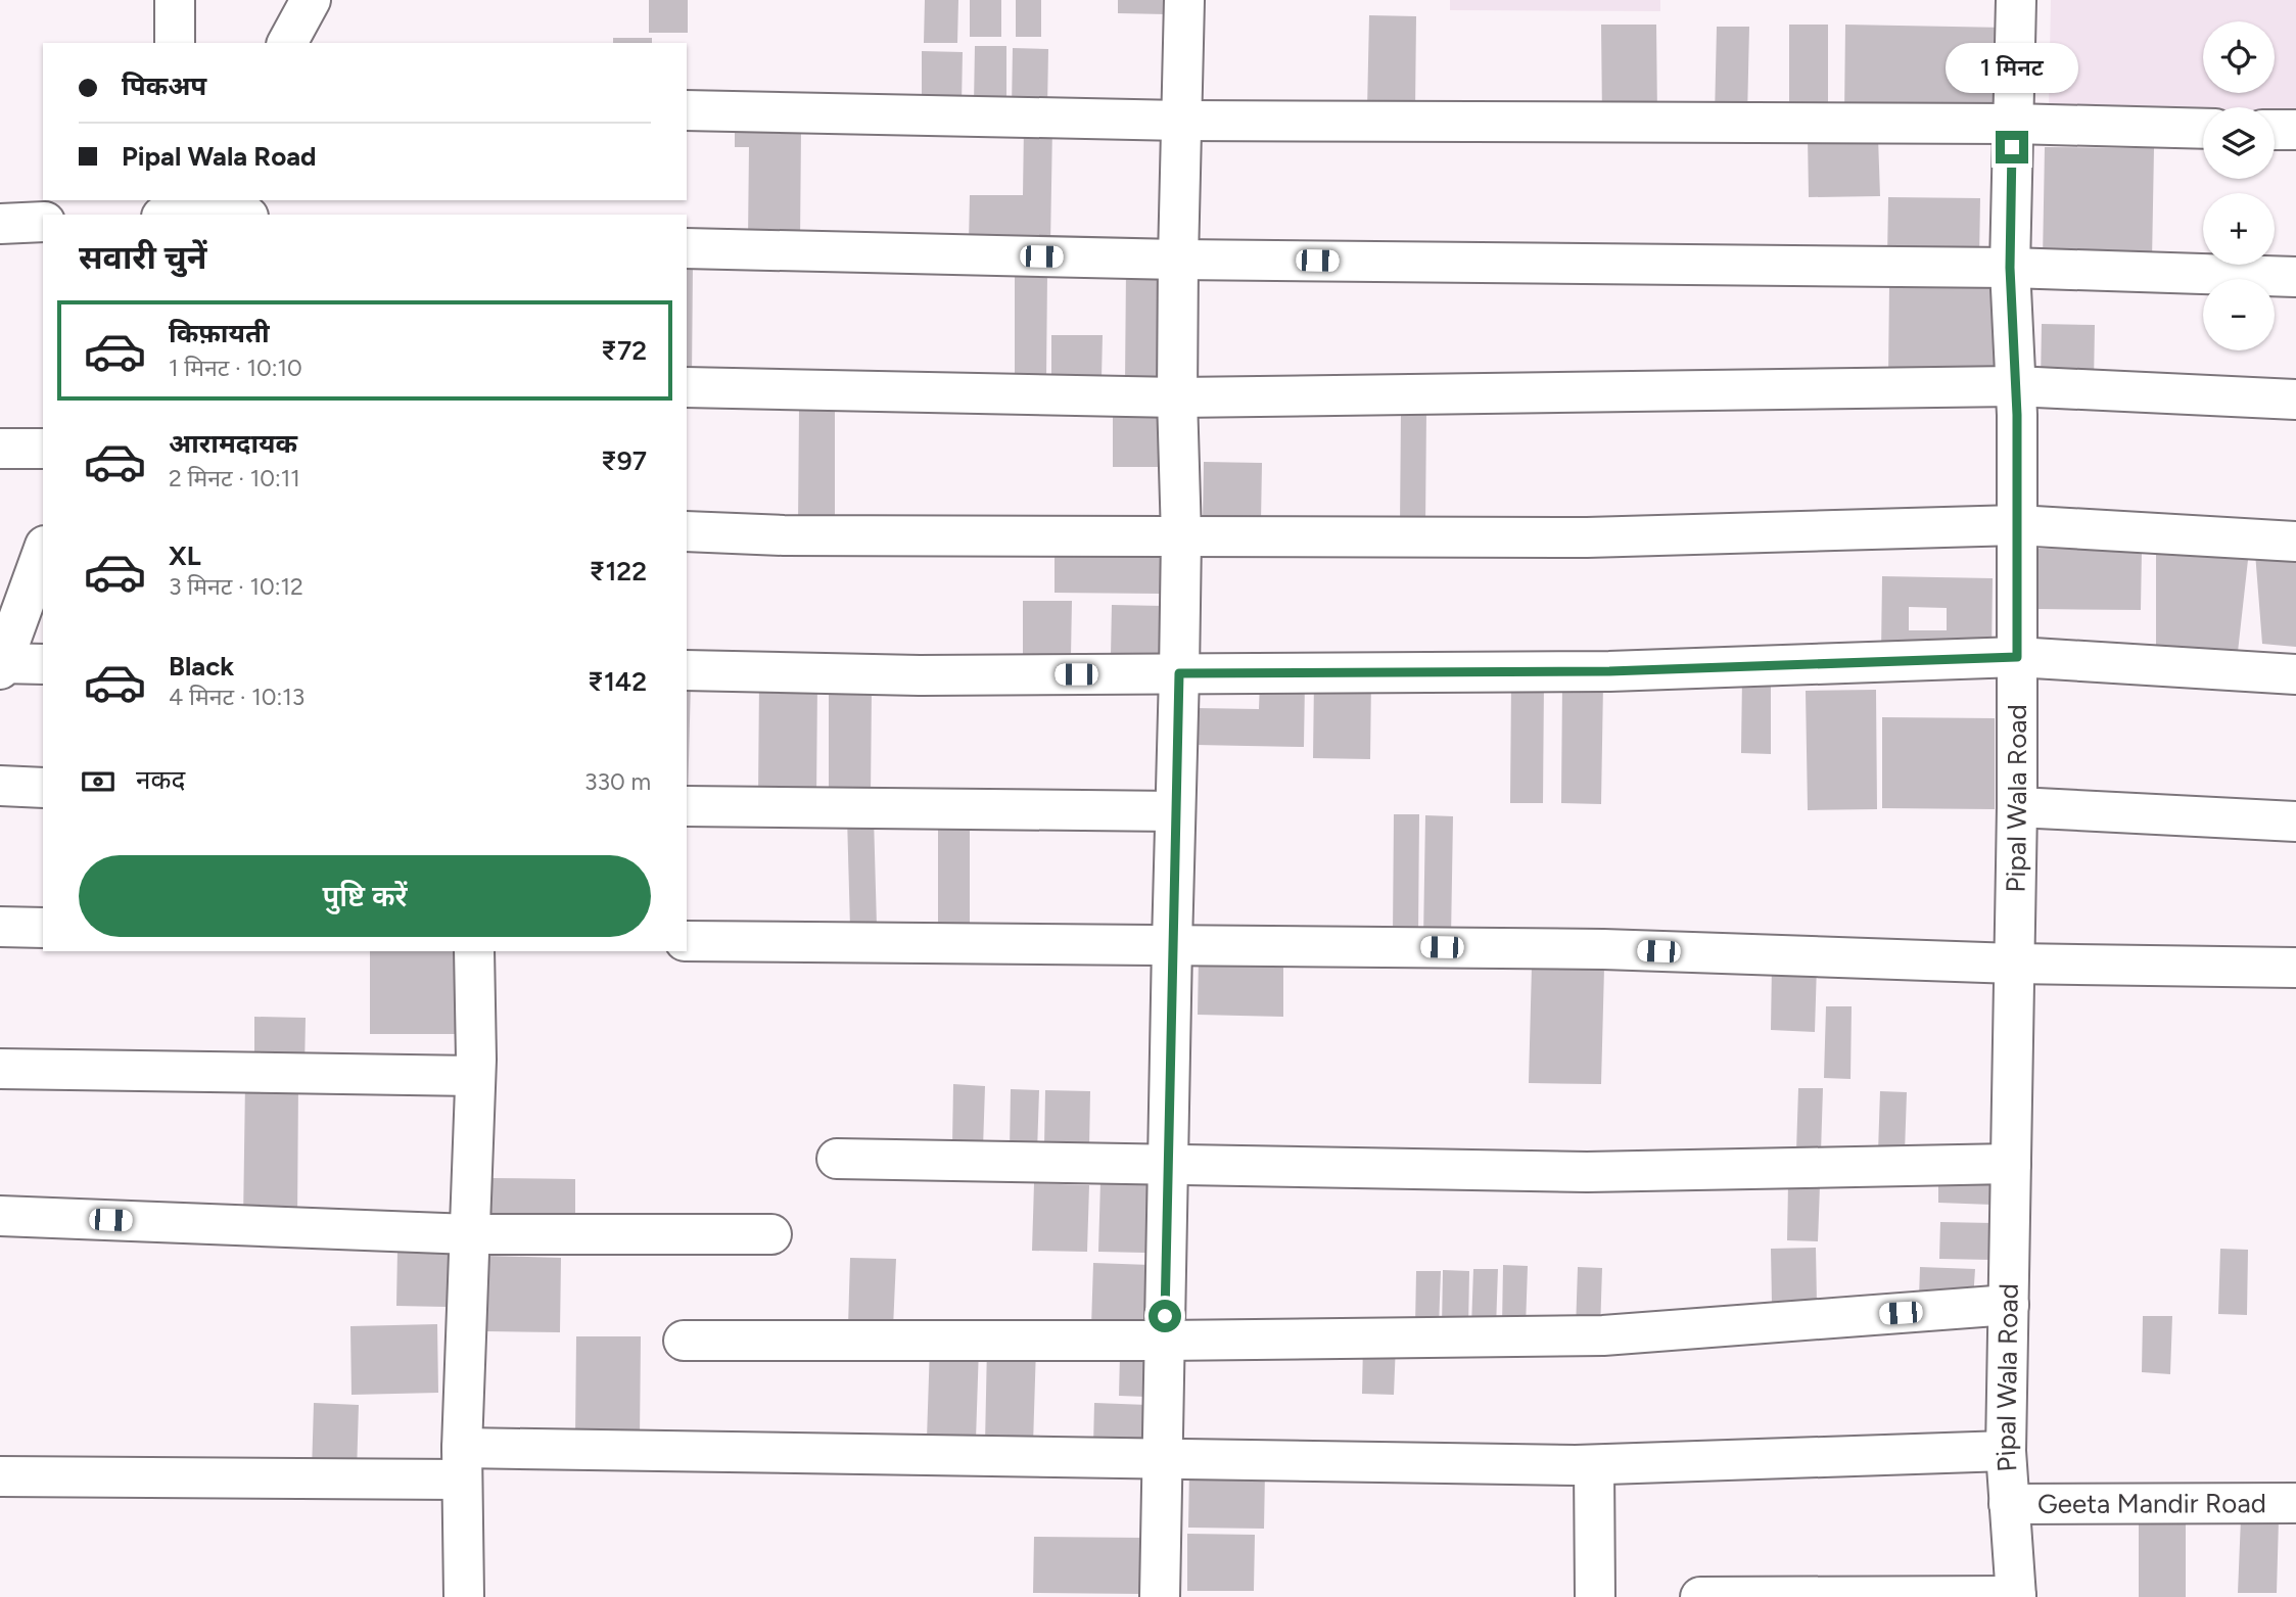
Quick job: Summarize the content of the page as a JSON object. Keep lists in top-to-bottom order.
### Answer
{
  "streets": {
    "street": ["Pipal Wala Road", "Geeta Mandir Road"]
  },
  "crossings": [
    ["Pipal Wala Road", "Geeta Mandir Road"]
  ],
  "page": {
    "map_buttons": ["+", "−"],
    "bubble": "1 मिनट",
    "banner": ["पिकअप", "Pipal Wala Road"],
    "heading": "सवारी चुनें",
    "list": [
      {
        "name": "किफ़ायती",
        "note": "1 मिनट · 10:10",
        "value": "₹72"
      },
      {
        "name": "आरामदायक",
        "note": "2 मिनट · 10:11",
        "value": "₹97"
      },
      {
        "name": "XL",
        "note": "3 मिनट · 10:12",
        "value": "₹122"
      },
      {
        "name": "Black",
        "note": "4 मिनट · 10:13",
        "value": "₹142"
      }
    ],
    "pay": ["नकद", "330 m"],
    "buttons": "पुष्टि करें"
  }
}
